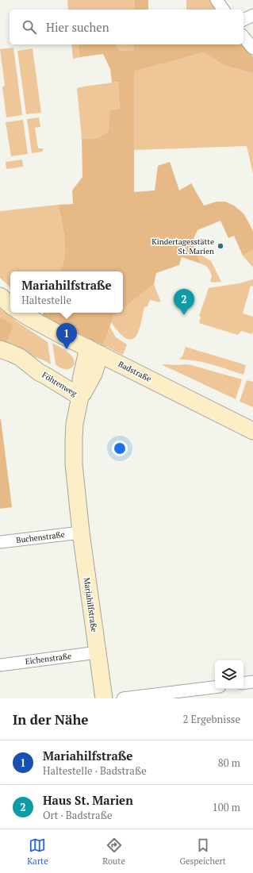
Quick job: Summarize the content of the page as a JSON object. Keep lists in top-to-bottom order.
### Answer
{
  "streets": {
    "street": [
      "Badstraße",
      "Föhrenweg",
      "Buchenstraße",
      "Mariahilfstraße",
      "Eichenstraße"
    ]
  },
  "crossings": [
    ["Badstraße", "Mariahilfstraße"],
    ["Föhrenweg", "Mariahilfstraße"],
    ["Buchenstraße", "Mariahilfstraße"],
    ["Mariahilfstraße", "Eichenstraße"]
  ],
  "places": ["Kindertagesstätte St. Marien"],
  "page": {
    "search": "Hier suchen",
    "popup": ["Mariahilfstraße", "Haltestelle"],
    "pins": ["2", "1"],
    "heading": ["In der Nähe", "2 Ergebnisse"],
    "list": [
      {
        "mark": "1",
        "name": "Mariahilfstraße",
        "note": "Haltestelle · Badstraße",
        "value": "80 m"
      },
      {
        "mark": "2",
        "name": "Haus St. Marien",
        "note": "Ort · Badstraße",
        "value": "100 m"
      }
    ],
    "nav": ["Karte", "Route", "Gespeichert"]
  }
}
